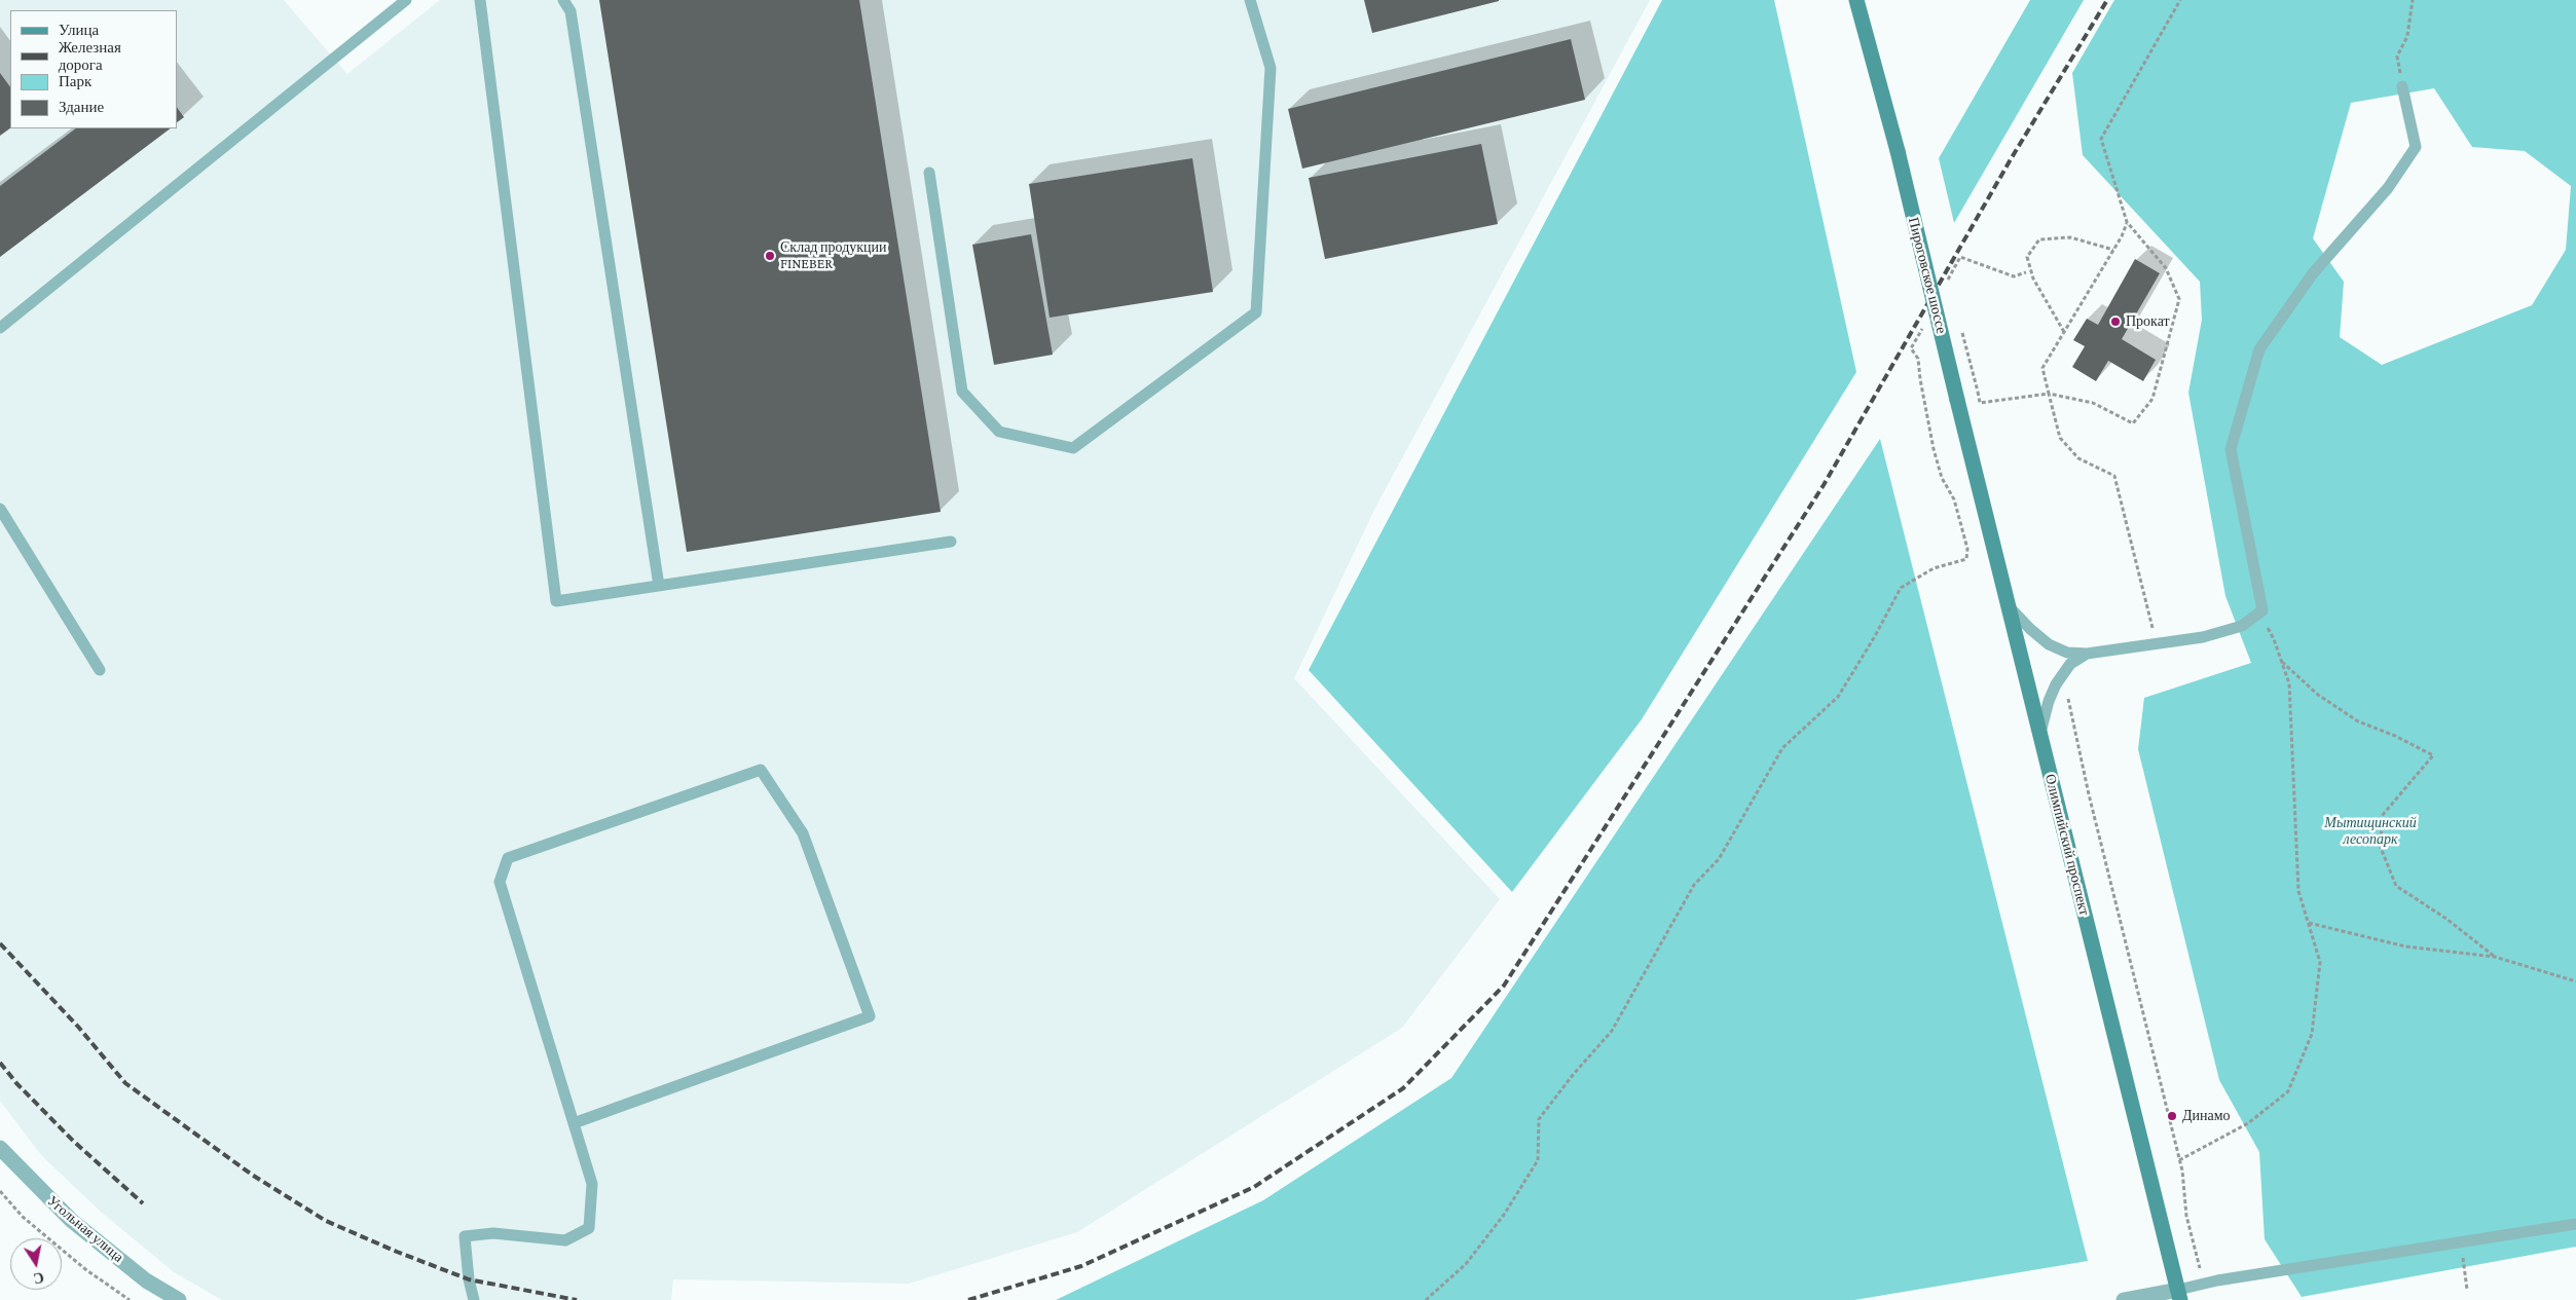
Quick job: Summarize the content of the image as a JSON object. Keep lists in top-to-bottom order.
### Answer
{
  "streets": {
    "main road": ["Пироговское шоссе", "Олимпийский проспект"],
    "street": ["Угольная улица"]
  },
  "crossings": [
    ["Пироговское шоссе", "Олимпийский проспект"]
  ],
  "parks": ["Мытищинский лесопарк"],
  "places": ["Склад продукции FINEBER", "Прокат", "Динамо"],
  "legend": [
    "Улица",
    "Железная дорога",
    "Парк",
    "Здание"
  ],
  "north": "bottom"
}
